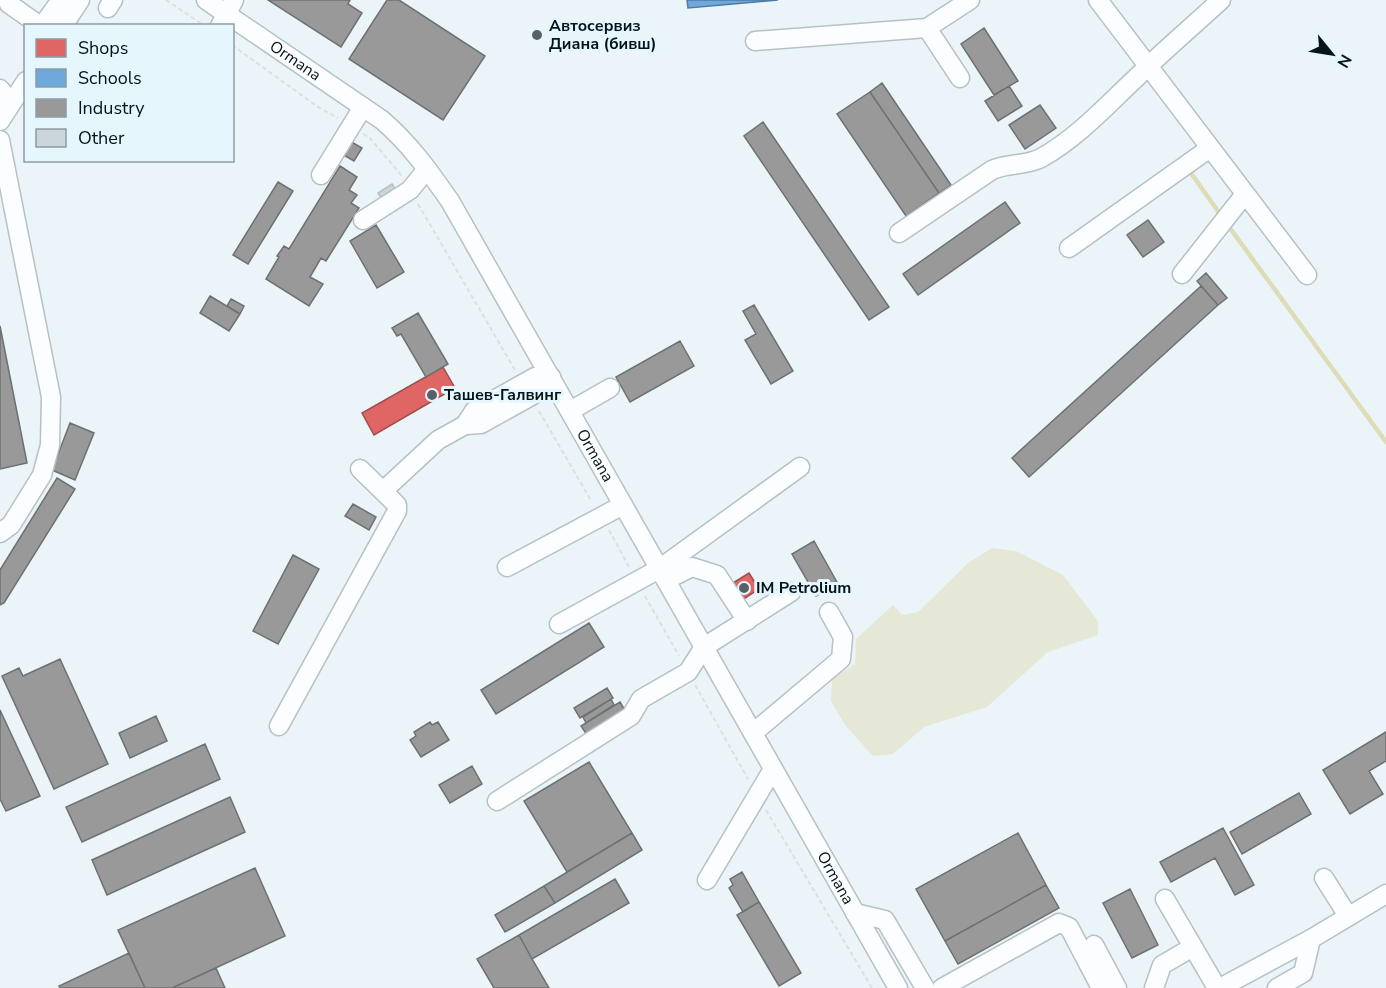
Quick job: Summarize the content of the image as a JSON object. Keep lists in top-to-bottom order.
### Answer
{
  "streets": {
    "street": ["Ormana"]
  },
  "places": ["Автосервиз Диана (бивш)", "Ташев-Галвинг", "IM Petrolium"],
  "legend": [
    "Shops",
    "Schools",
    "Industry",
    "Other"
  ],
  "north": "bottom right"
}
